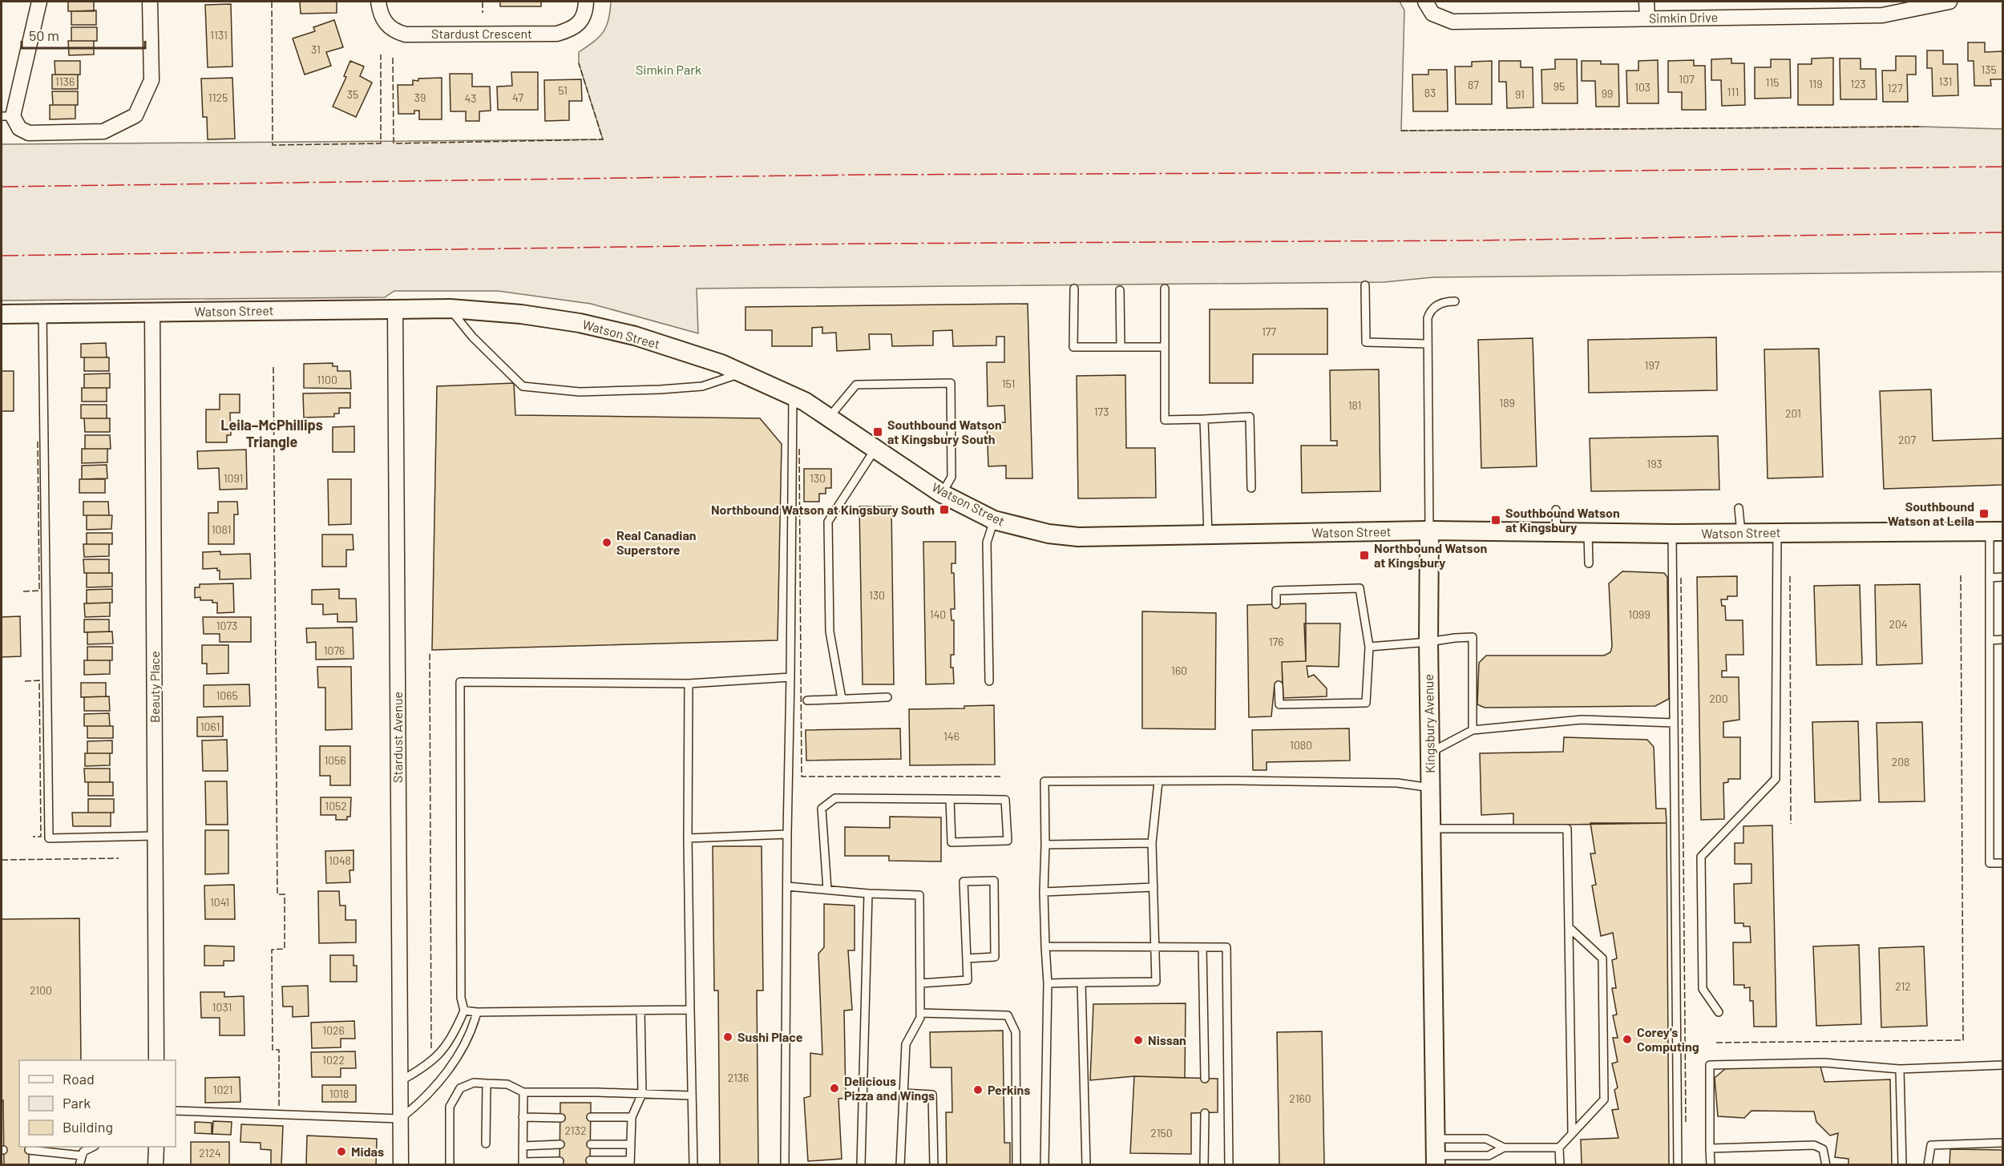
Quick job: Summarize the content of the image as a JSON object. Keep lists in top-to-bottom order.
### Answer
{
  "streets": {
    "street": [
      "Simkin Drive",
      "Stardust Crescent",
      "Watson Street",
      "Beauty Place",
      "Kingsbury Avenue",
      "Stardust Avenue"
    ]
  },
  "crossings": [
    ["Watson Street", "Beauty Place"],
    ["Watson Street", "Kingsbury Avenue"],
    ["Watson Street", "Stardust Avenue"]
  ],
  "districts": ["Leila–McPhillips Triangle"],
  "parks": ["Simkin Park"],
  "places": {
    "transit": [
      "Southbound Watson at Kingsbury South",
      "Northbound Watson at Kingsbury South",
      "Southbound Watson at Leila",
      "Southbound Watson at Kingsbury",
      "Northbound Watson at Kingsbury"
    ],
    "other": [
      "Real Canadian Superstore",
      "Sushi Place",
      "Corey's Computing",
      "Nissan",
      "Delicious Pizza and Wings",
      "Perkins",
      "Midas"
    ]
  },
  "house_numbers": [
    "1131",
    "31",
    "135",
    "107",
    "1136",
    "131",
    "115",
    "119",
    "123",
    "87",
    "95",
    "103",
    "127",
    "51",
    "111",
    "83",
    "99",
    "35",
    "91",
    "1125",
    "39",
    "47",
    "43",
    "177",
    "197",
    "1100",
    "151",
    "189",
    "181",
    "173",
    "201",
    "207",
    "193",
    "1091",
    "130",
    "1081",
    "130",
    "140",
    "1099",
    "204",
    "1073",
    "176",
    "1076",
    "160",
    "1065",
    "200",
    "1061",
    "146",
    "1080",
    "1056",
    "208",
    "1052",
    "1048",
    "1041",
    "212",
    "2100",
    "1031",
    "1026",
    "1022",
    "2136",
    "1021",
    "1018",
    "2160",
    "2132",
    "2150",
    "2124"
  ],
  "legend": ["Road", "Park", "Building"],
  "scale_bar": "50 m"
}
